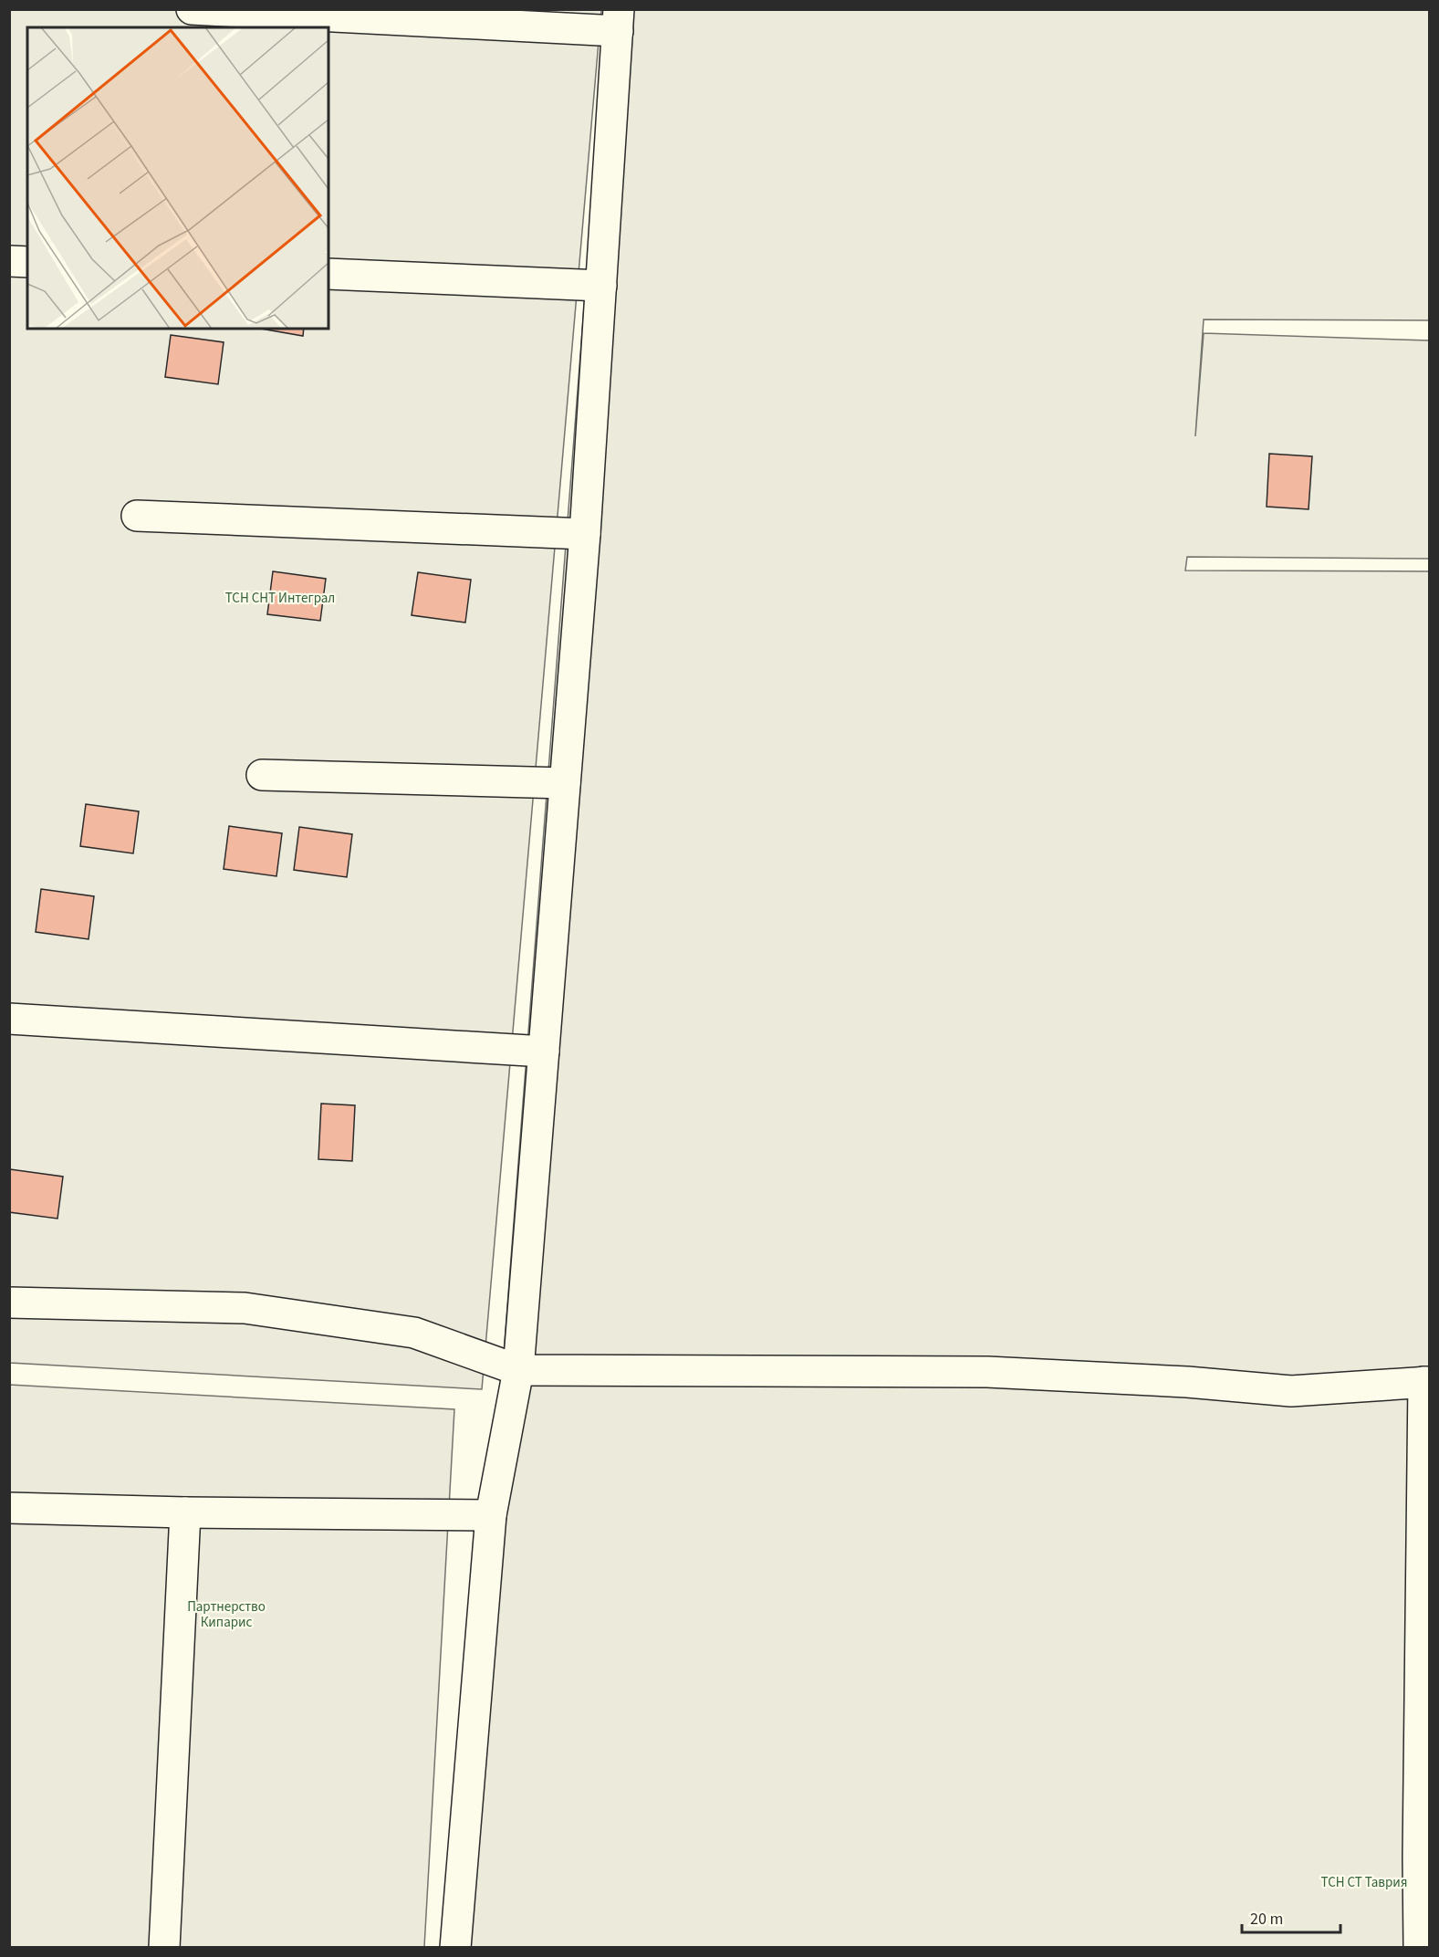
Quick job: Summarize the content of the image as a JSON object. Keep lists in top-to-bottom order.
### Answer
{
  "parks": ["ТСН СНТ Интеграл", "Партнерство Кипарис", "ТСН СТ Таврия"],
  "scale_bar": "20 m"
}
